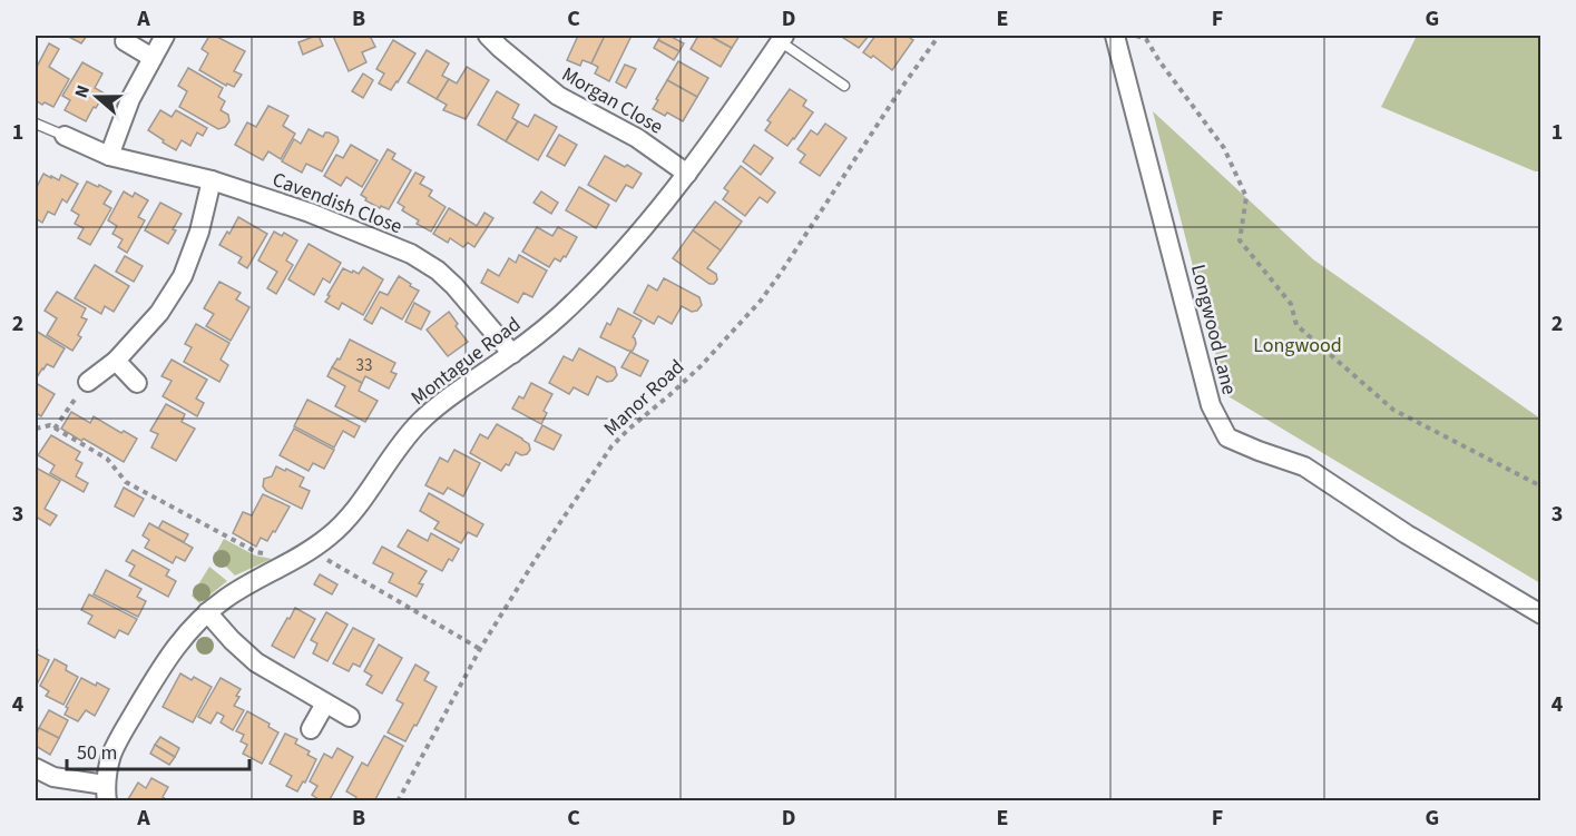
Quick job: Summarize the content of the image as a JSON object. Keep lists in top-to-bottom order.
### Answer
{
  "streets": {
    "street": [
      "Morgan Close",
      "Cavendish Close",
      "Longwood Lane",
      "Montague Road"
    ],
    "path": ["Manor Road"]
  },
  "crossings": [
    ["Morgan Close", "Montague Road"],
    ["Cavendish Close", "Montague Road"]
  ],
  "parks": ["Longwood"],
  "house_numbers": ["33"],
  "scale_bar": "50 m",
  "north": "left",
  "grid": {
    "columns": [
      "A",
      "B",
      "C",
      "D",
      "E",
      "F",
      "G"
    ],
    "rows": [
      "1",
      "2",
      "3",
      "4"
    ]
  }
}
